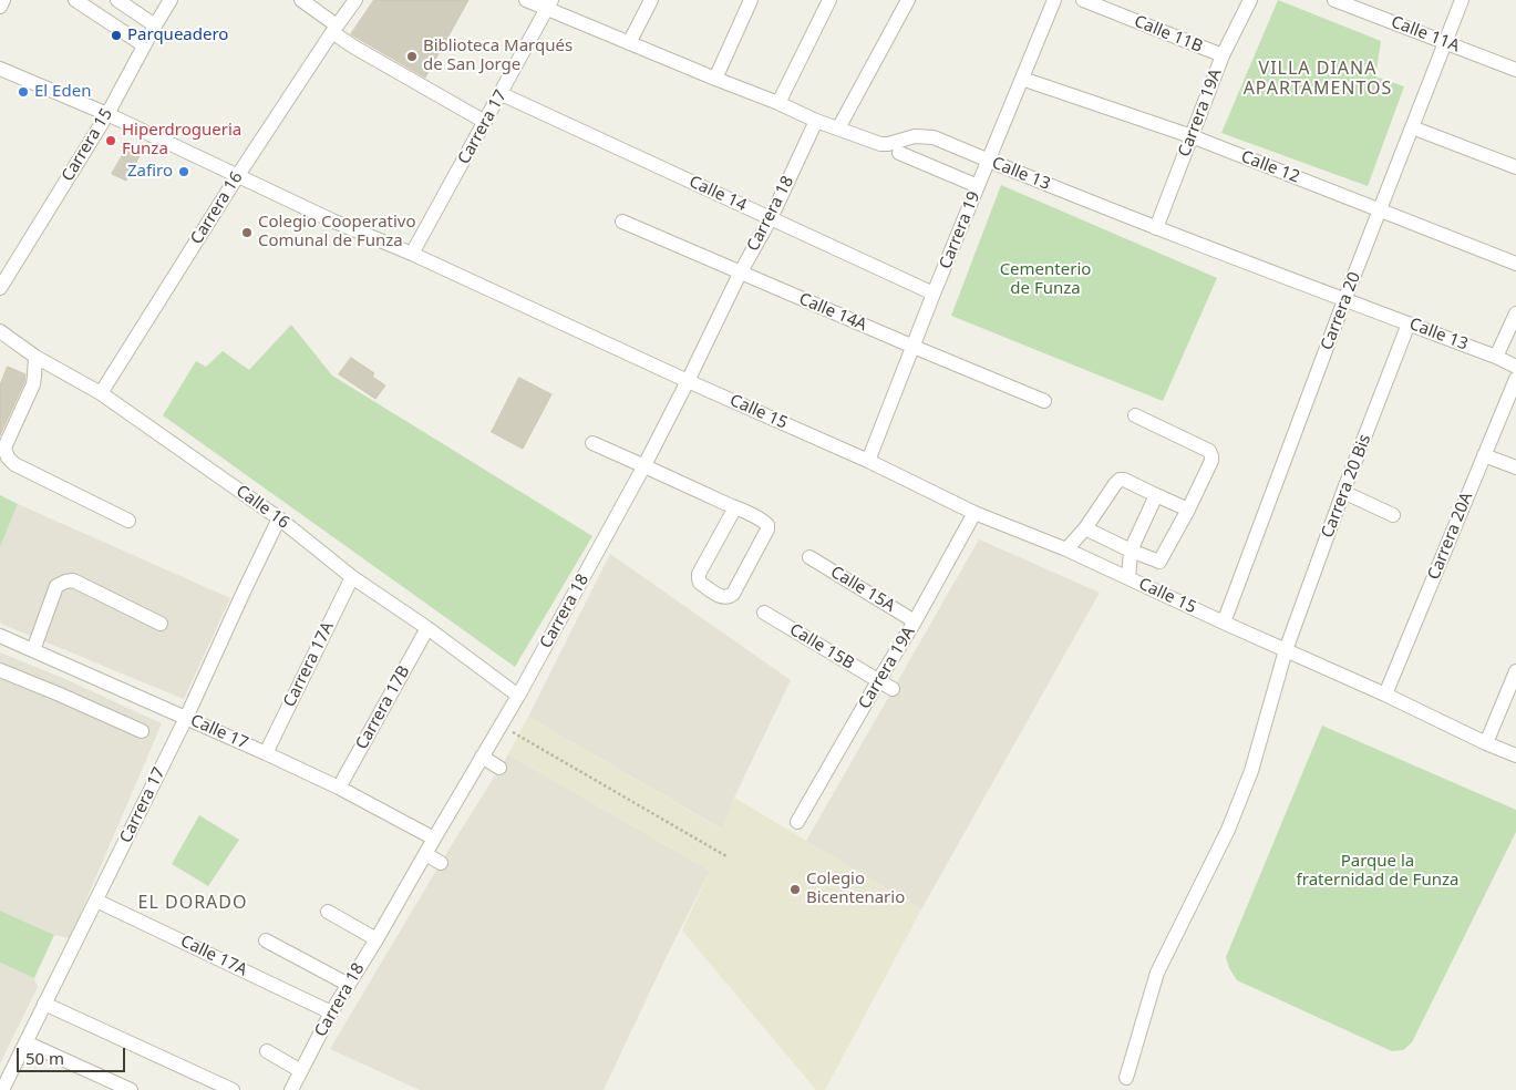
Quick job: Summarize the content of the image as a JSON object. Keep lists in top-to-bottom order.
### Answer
{
  "streets": {
    "street": [
      "Calle 11B",
      "Calle 11A",
      "Carrera 19A",
      "Carrera 17",
      "Carrera 15",
      "Calle 12",
      "Calle 13",
      "Calle 14",
      "Carrera 16",
      "Carrera 18",
      "Carrera 19",
      "Carrera 20",
      "Calle 14A",
      "Calle 15",
      "Carrera 20 Bis",
      "Calle 16",
      "Carrera 20A",
      "Calle 15A",
      "Calle 15B",
      "Carrera 17A",
      "Carrera 17B",
      "Calle 17",
      "Calle 17A"
    ]
  },
  "crossings": [
    ["Calle 11B", "Carrera 19A"],
    ["Calle 11A", "Carrera 20"],
    ["Carrera 19A", "Calle 12"],
    ["Carrera 19A", "Calle 13"],
    ["Carrera 19A", "Calle 15"],
    ["Carrera 19A", "Calle 15A"],
    ["Carrera 19A", "Calle 15B"],
    ["Carrera 17", "Calle 13"],
    ["Carrera 17", "Calle 14"],
    ["Carrera 17", "Calle 15"],
    ["Carrera 17", "Calle 16"],
    ["Carrera 17", "Calle 17"],
    ["Carrera 17", "Calle 17A"],
    ["Carrera 15", "Calle 15"],
    ["Calle 12", "Carrera 19"],
    ["Calle 12", "Carrera 20"],
    ["Calle 13", "Carrera 18"],
    ["Calle 13", "Carrera 19"],
    ["Calle 13", "Carrera 20"],
    ["Calle 13", "Carrera 20 Bis"],
    ["Calle 14", "Carrera 18"],
    ["Calle 14", "Carrera 19"],
    ["Carrera 16", "Calle 15"],
    ["Carrera 16", "Calle 16"],
    ["Carrera 18", "Calle 14A"],
    ["Carrera 18", "Calle 15"],
    ["Carrera 18", "Calle 16"],
    ["Carrera 18", "Calle 17"],
    ["Carrera 18", "Calle 17A"],
    ["Carrera 19", "Calle 14A"],
    ["Carrera 19", "Calle 15"],
    ["Carrera 20", "Calle 15"],
    ["Calle 15", "Carrera 20 Bis"],
    ["Calle 15", "Carrera 20A"],
    ["Calle 16", "Carrera 17A"],
    ["Calle 16", "Carrera 17B"],
    ["Carrera 17A", "Calle 17"],
    ["Carrera 17B", "Calle 17"]
  ],
  "districts": ["VILLA DIANA APARTAMENTOS", "EL DORADO"],
  "parks": ["Cementerio de Funza", "Parque la fraternidad de Funza"],
  "places": [
    "Parqueadero",
    "Biblioteca Marqués de San Jorge",
    "El Eden",
    "Hiperdrogueria Funza",
    "Zafiro",
    "Colegio Cooperativo Comunal de Funza",
    "Colegio Bicentenario"
  ],
  "scale_bar": "50 m"
}
